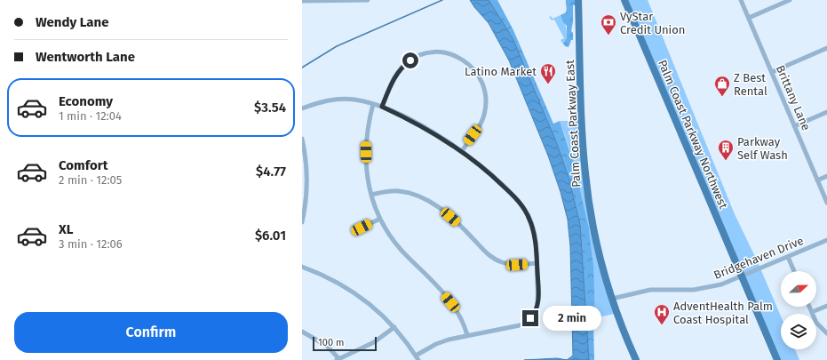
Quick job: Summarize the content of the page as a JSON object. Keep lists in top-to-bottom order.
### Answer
{
  "streets": {
    "main road": ["Palm Coast Parkway East", "Palm Coast Parkway Northwest"],
    "street": ["Brittany Lane", "Bridgehaven Drive"]
  },
  "crossings": [
    ["Palm Coast Parkway East", "Bridgehaven Drive"],
    ["Palm Coast Parkway Northwest", "Bridgehaven Drive"]
  ],
  "places": {
    "bank": ["VyStar Credit Union"],
    "restaurant": ["Latino Market"],
    "shop": ["Z Best Rental"],
    "building": ["Parkway Self Wash"],
    "hospital": ["AdventHealth Palm Coast Hospital"]
  },
  "scale_bar": "100 m",
  "north": "right",
  "page": {
    "banner": ["Wendy Lane", "Wentworth Lane"],
    "list": [
      {
        "name": "Economy",
        "note": "1 min · 12:04",
        "value": "$3.54"
      },
      {
        "name": "Comfort",
        "note": "2 min · 12:05",
        "value": "$4.77"
      },
      {
        "name": "XL",
        "note": "3 min · 12:06",
        "value": "$6.01"
      }
    ],
    "buttons": "Confirm",
    "bubble": "2 min",
    "scale": "100 m"
  }
}
